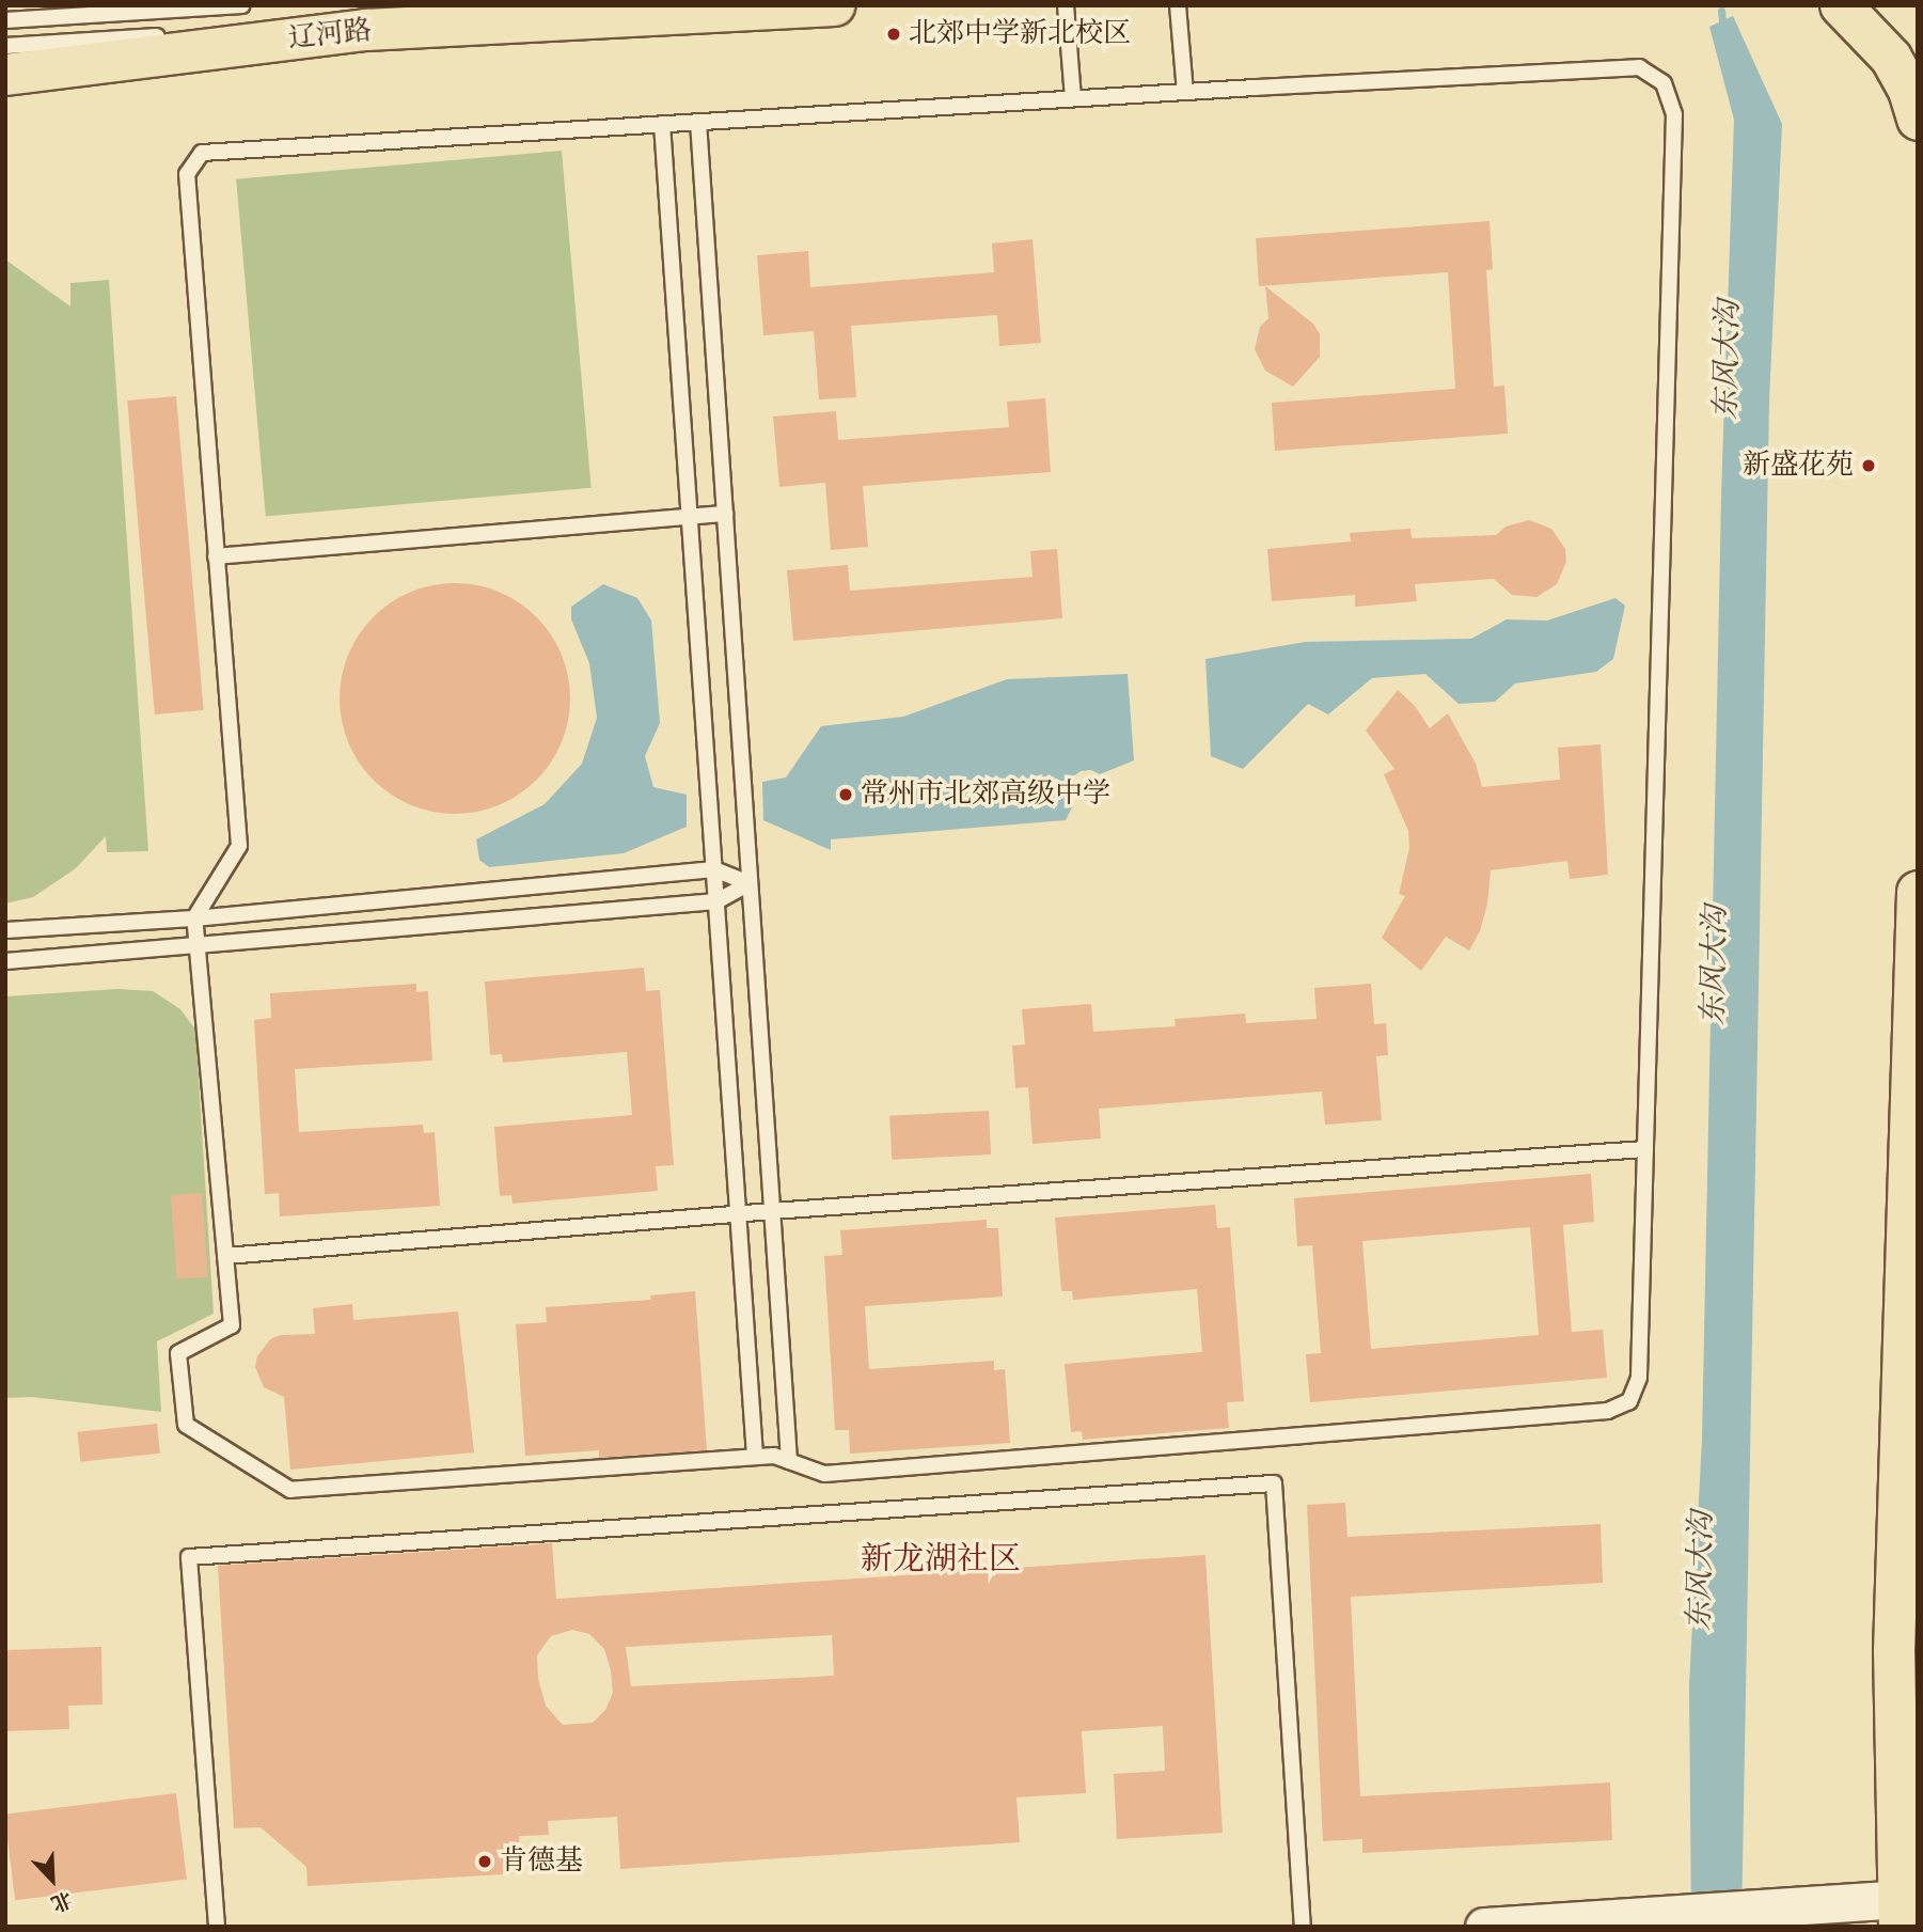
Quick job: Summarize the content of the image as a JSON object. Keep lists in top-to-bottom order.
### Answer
{
  "streets": {
    "main road": ["辽河路"]
  },
  "districts": ["新龙湖社区"],
  "water": ["东风大沟"],
  "places": [
    "北郊中学新北校区",
    "新盛花苑",
    "常州市北郊高级中学",
    "肯德基"
  ],
  "north": "bottom right"
}
